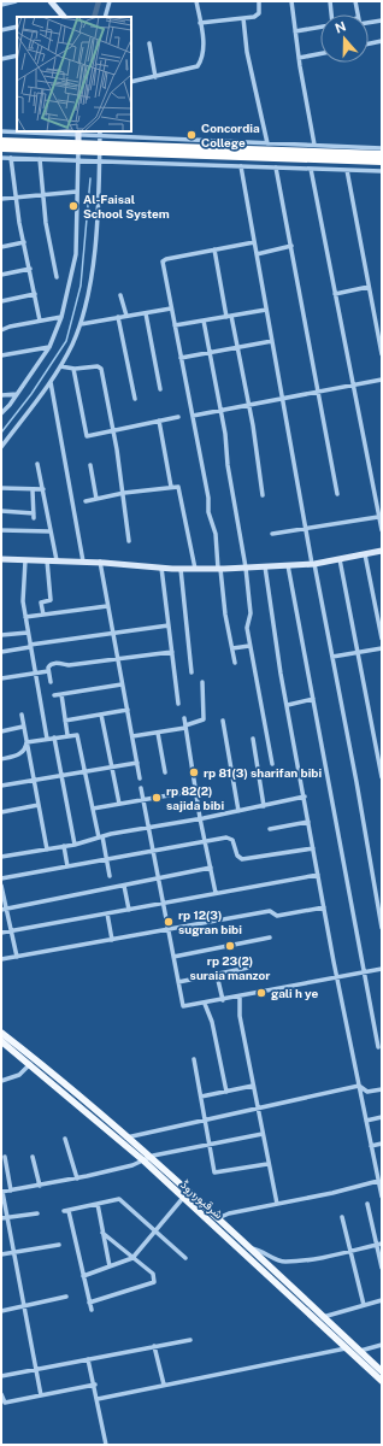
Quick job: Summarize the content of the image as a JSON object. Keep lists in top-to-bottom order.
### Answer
{
  "streets": {
    "main road": ["شرقپور روڈ"]
  },
  "places": [
    "Concordia College",
    "Al-Faisal School System",
    "rp 81(3) sharifan bibi",
    "rp 82(2) sajida bibi",
    "rp 12(3) sugran bibi",
    "rp 23(2) suraia manzor",
    "gali h ye"
  ],
  "north": "top"
}
